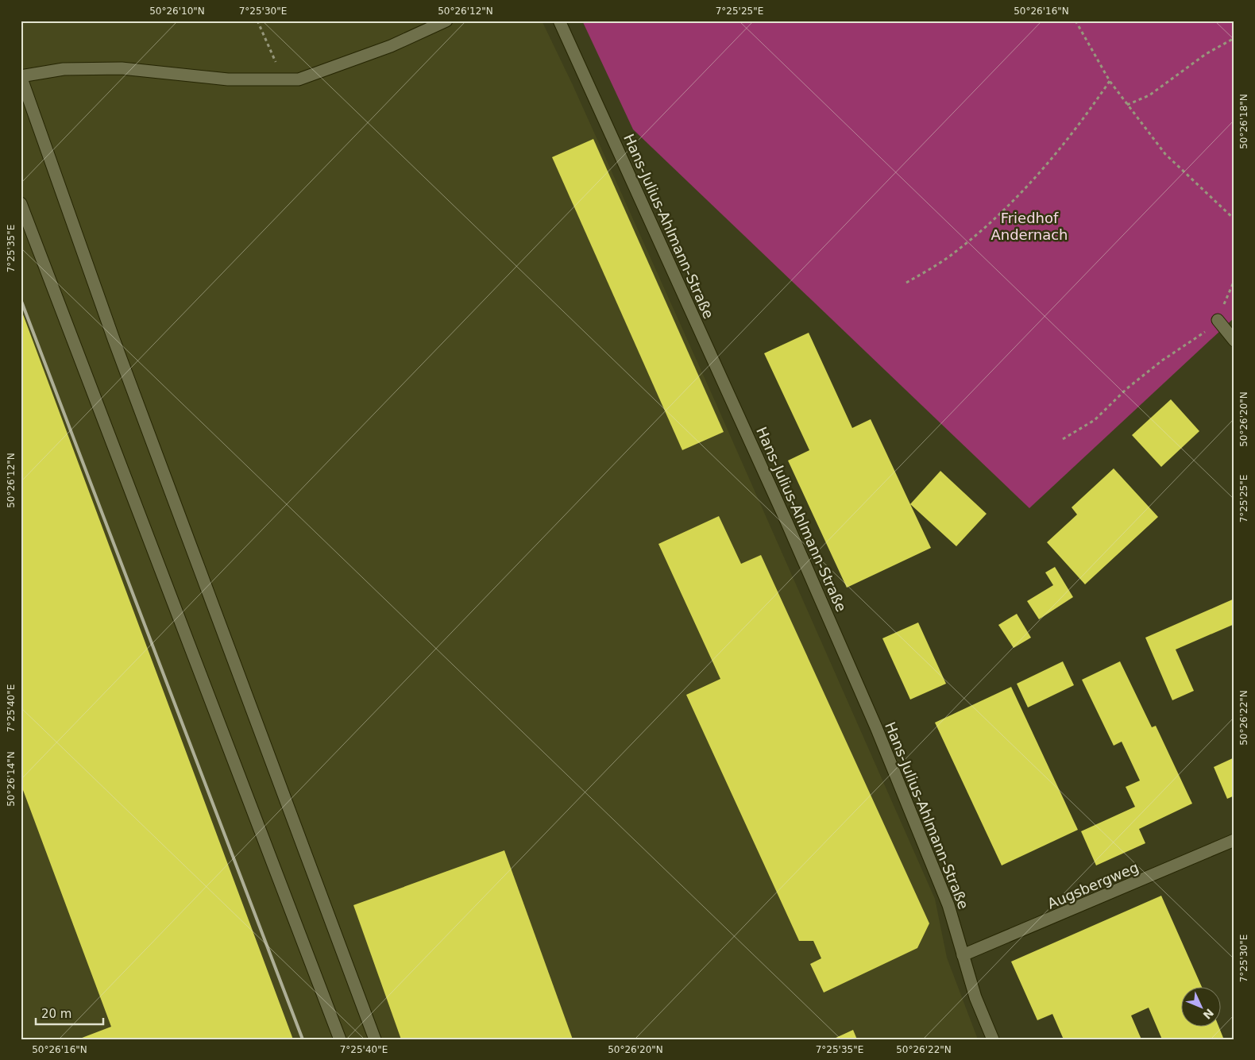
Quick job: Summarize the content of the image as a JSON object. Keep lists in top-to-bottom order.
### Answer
{
  "streets": {
    "street": ["Hans-Julius-Ahlmann-Straße", "Augsbergweg"]
  },
  "crossings": [
    ["Hans-Julius-Ahlmann-Straße", "Augsbergweg"]
  ],
  "parks": ["Friedhof Andernach"],
  "scale_bar": "20 m",
  "north": "bottom right",
  "coordinates": [
    "50°26'10\"N",
    "7°25'30\"E",
    "50°26'12\"N",
    "7°25'25\"E",
    "50°26'16\"N",
    "50°26'18\"N",
    "7°25'35\"E",
    "50°26'20\"N",
    "7°25'40\"E",
    "50°26'22\"N",
    "50°26'14\"N"
  ]
}
